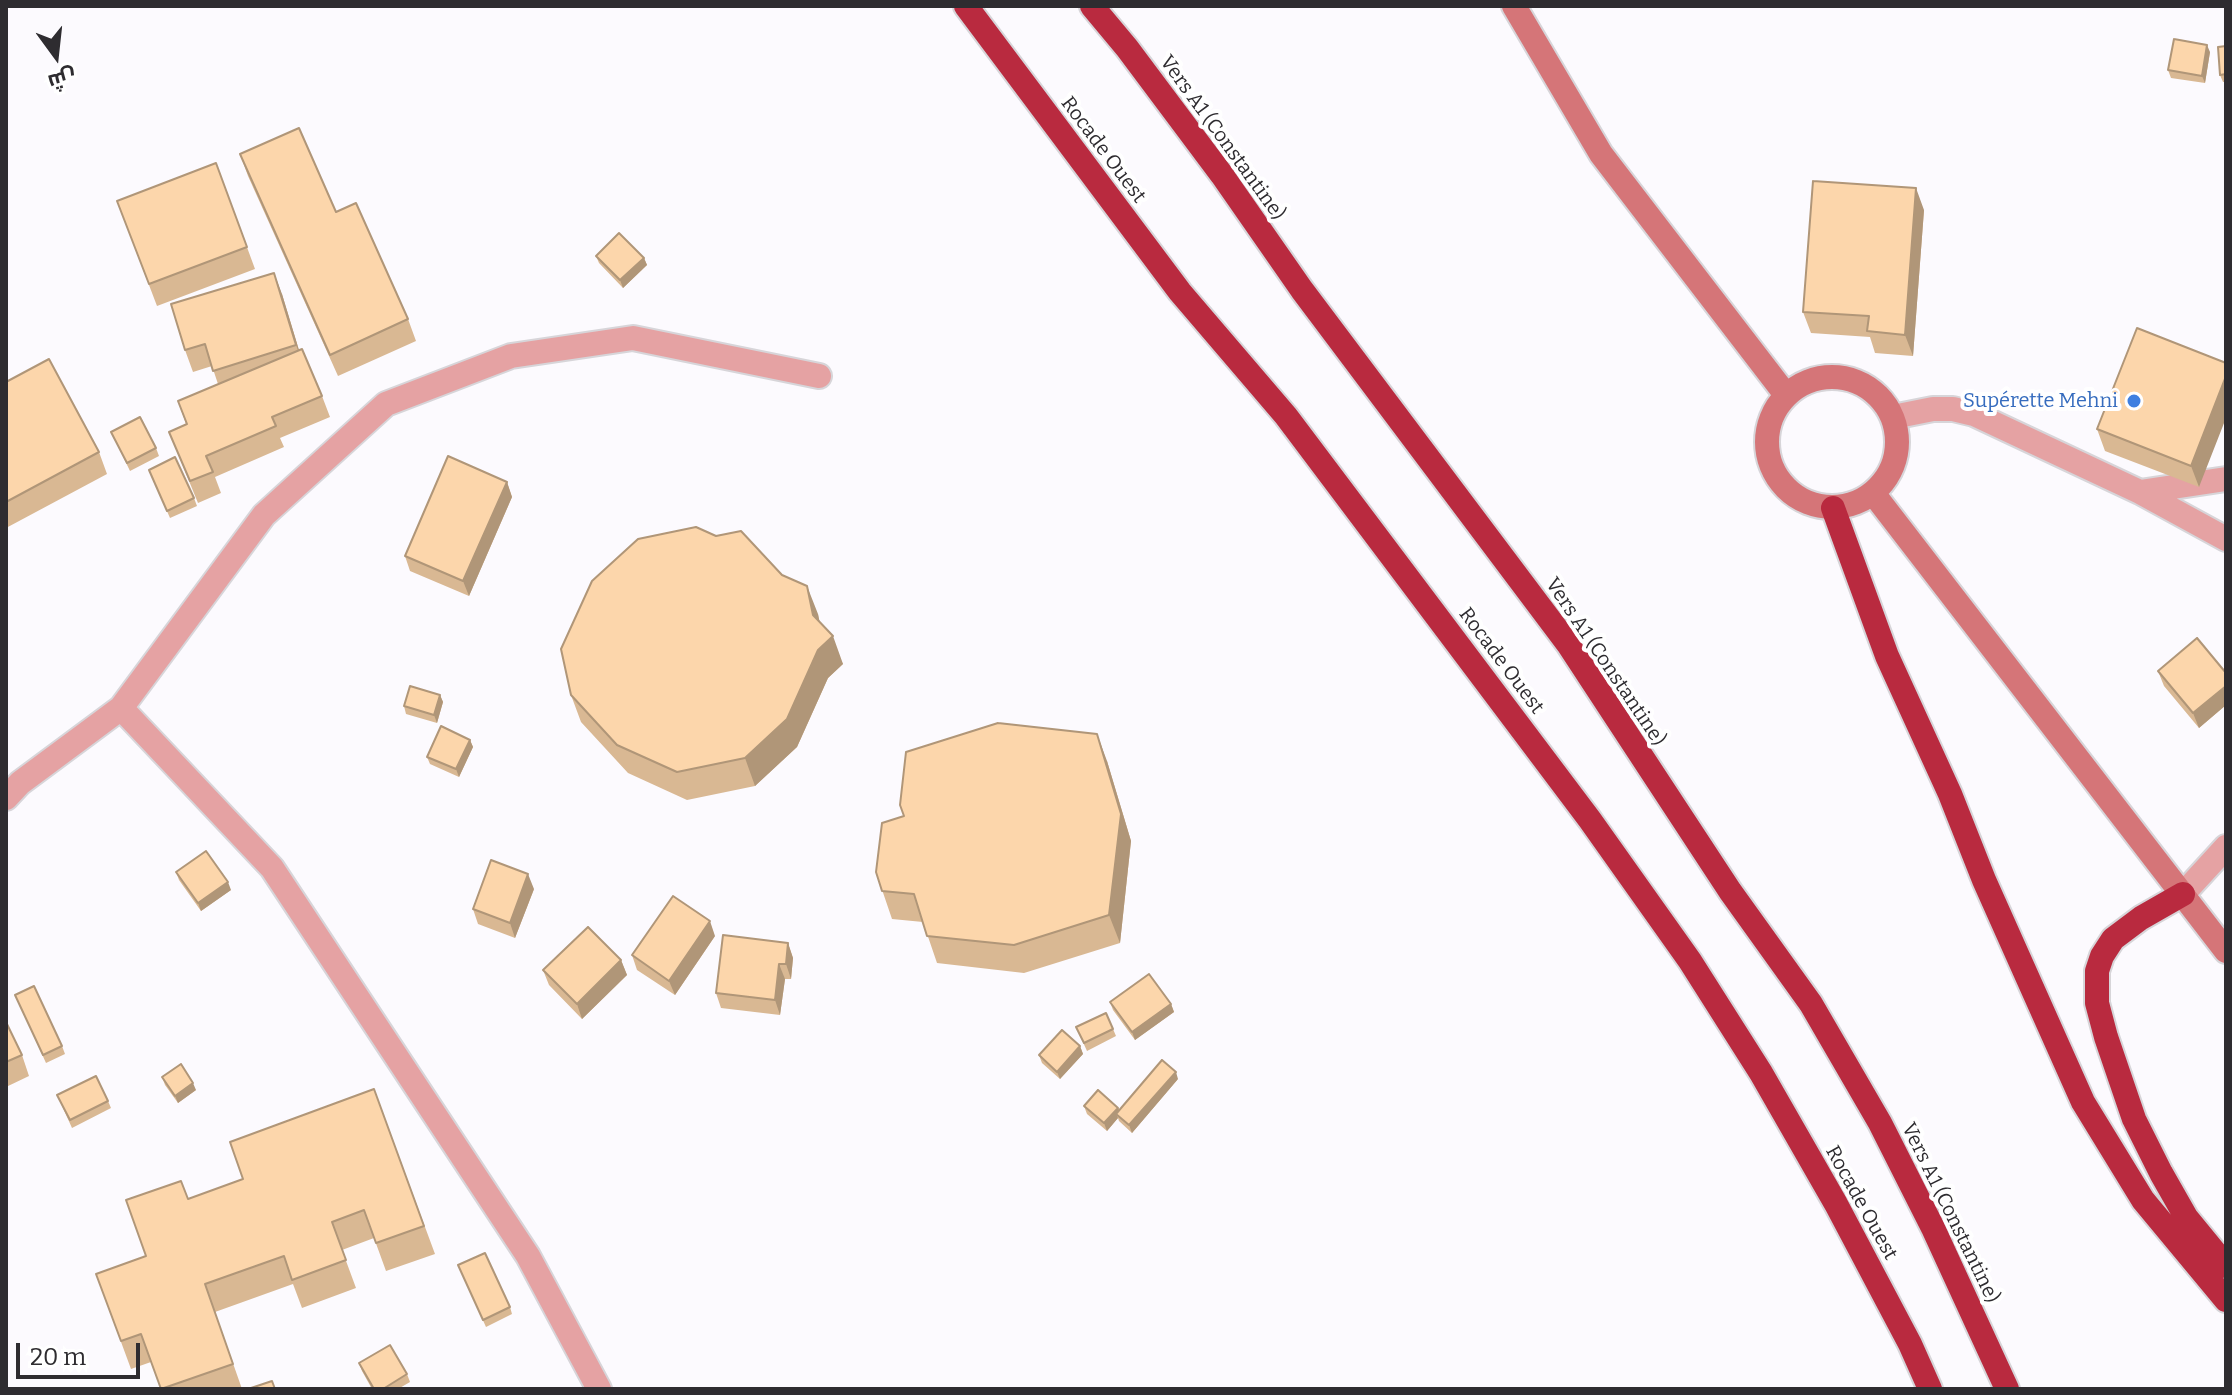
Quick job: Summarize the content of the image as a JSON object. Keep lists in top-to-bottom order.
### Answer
{
  "streets": {
    "highway": ["Vers A1 (Constantine)", "Rocade Ouest"]
  },
  "places": ["Supérette Mehni"],
  "scale_bar": "20 m",
  "north": "bottom"
}
